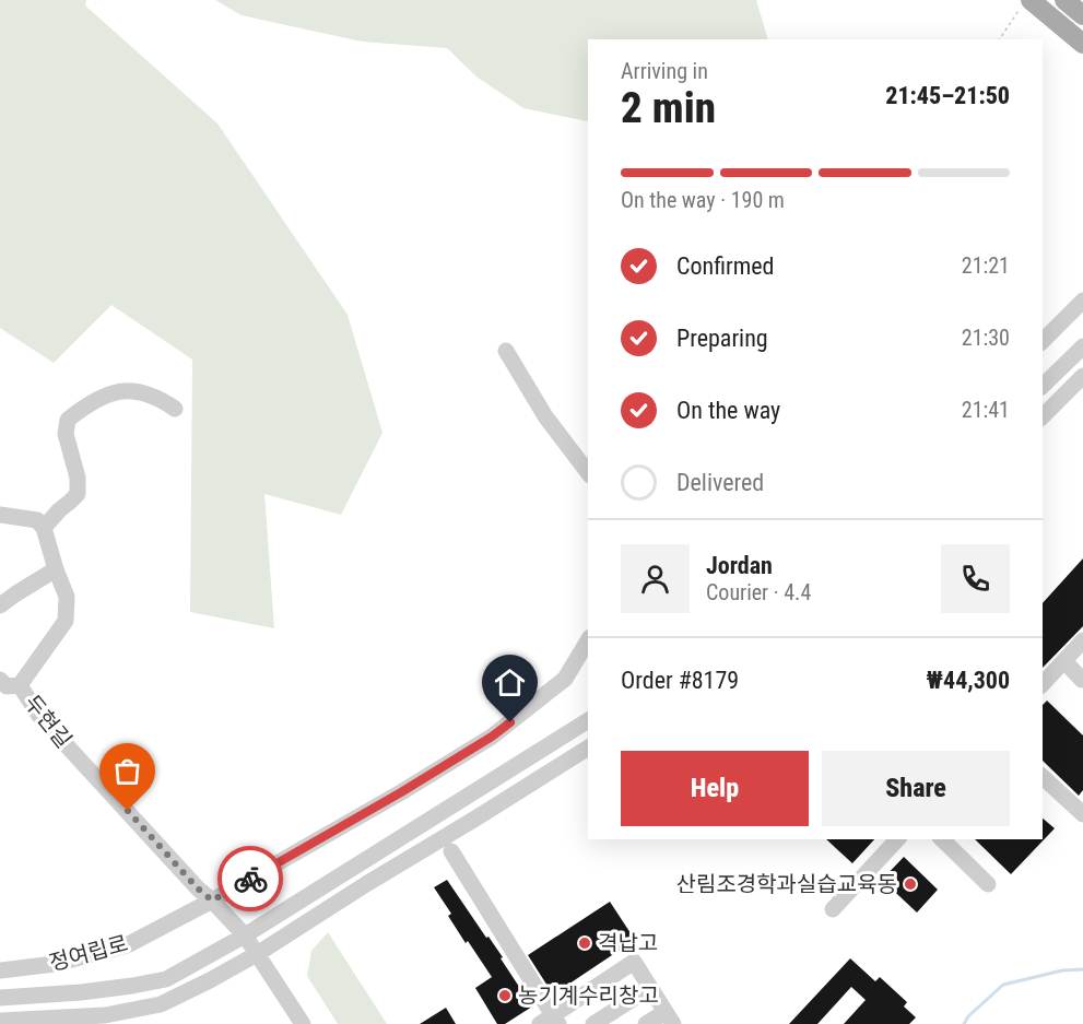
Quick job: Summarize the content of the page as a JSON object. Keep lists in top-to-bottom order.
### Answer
{
  "streets": {
    "street": ["두현길", "정여립로"]
  },
  "crossings": [
    ["두현길", "정여립로"]
  ],
  "places": ["산림조경학과실습교육동", "격납고", "농기계수리창고"],
  "page": {
    "heading": ["2 min", "Arriving in", "21:45–21:50"],
    "panel": [
      "Jordan",
      "Courier · 4.4",
      "Order #8179",
      "₩44,300"
    ],
    "bar": "On the way · 190 m",
    "list": [
      ["Confirmed", "21:21"],
      ["Preparing", "21:30"],
      ["On the way", "21:41"],
      "Delivered"
    ],
    "buttons": ["Help", "Share"]
  }
}
